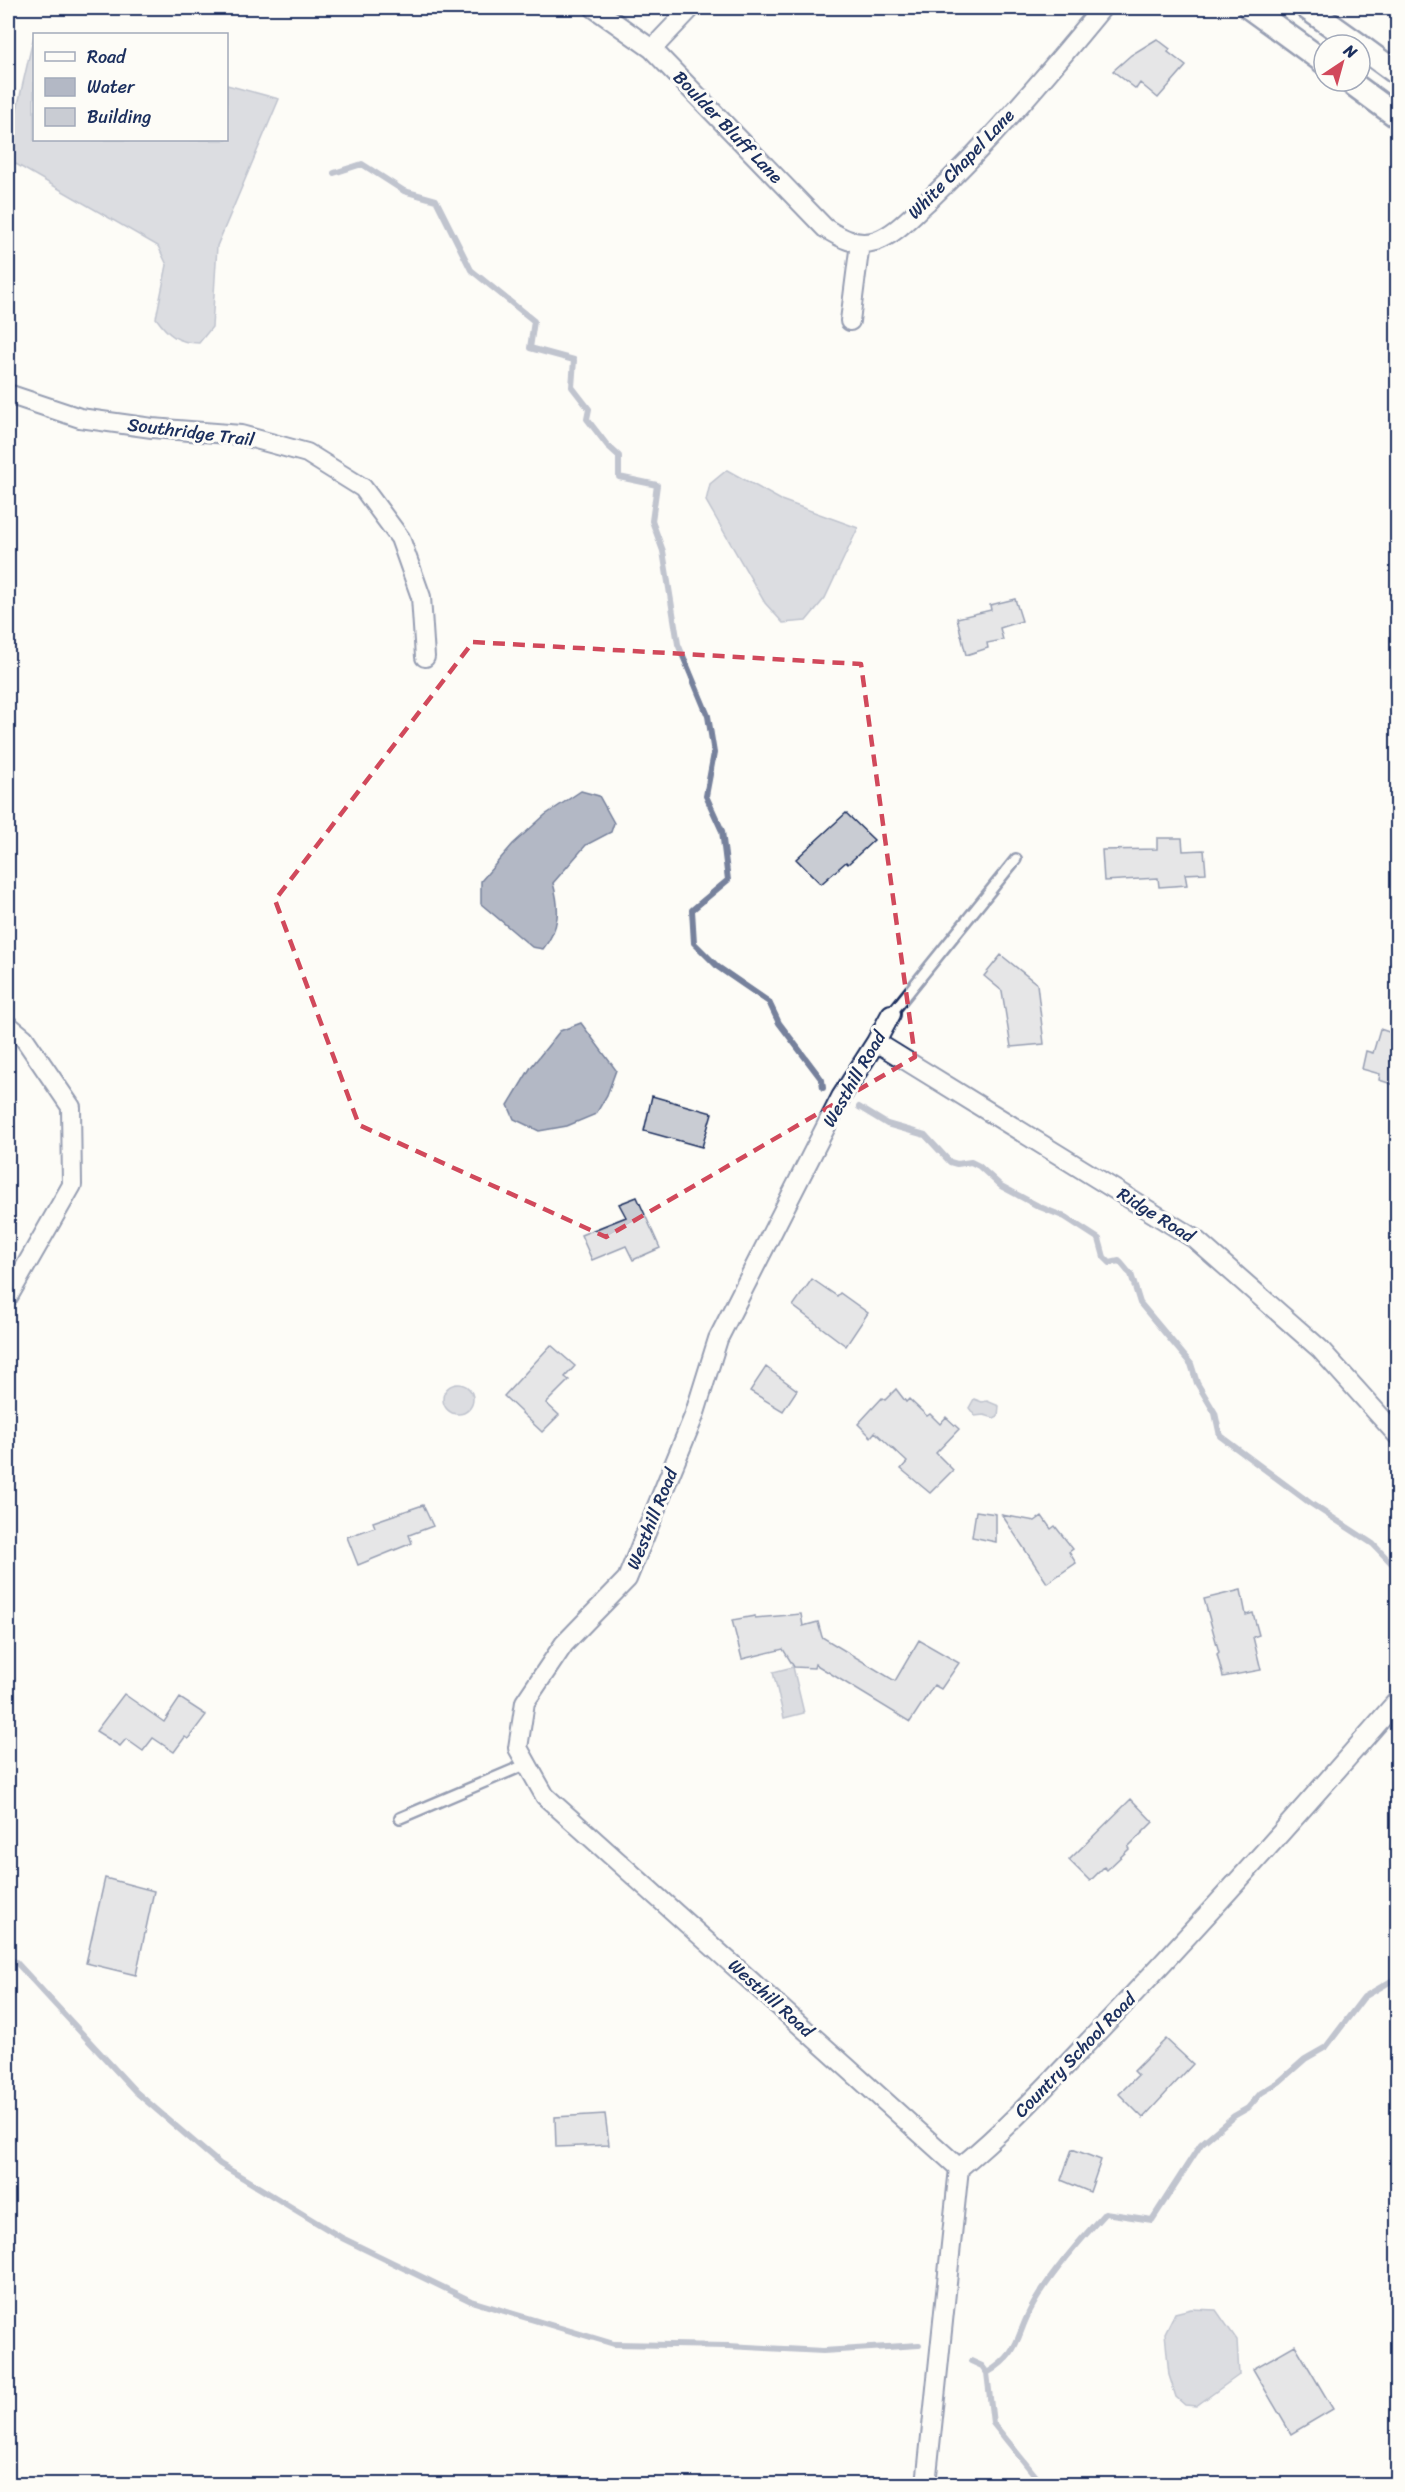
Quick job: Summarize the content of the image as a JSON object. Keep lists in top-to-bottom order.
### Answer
{
  "streets": {
    "street": [
      "Boulder Bluff Lane",
      "White Chapel Lane",
      "Southridge Trail",
      "Westhill Road",
      "Ridge Road",
      "Country School Road"
    ]
  },
  "crossings": [
    ["Boulder Bluff Lane", "White Chapel Lane"],
    ["Westhill Road", "Ridge Road"],
    ["Westhill Road", "Country School Road"]
  ],
  "legend": ["Road", "Water", "Building"],
  "north": "top right"
}
